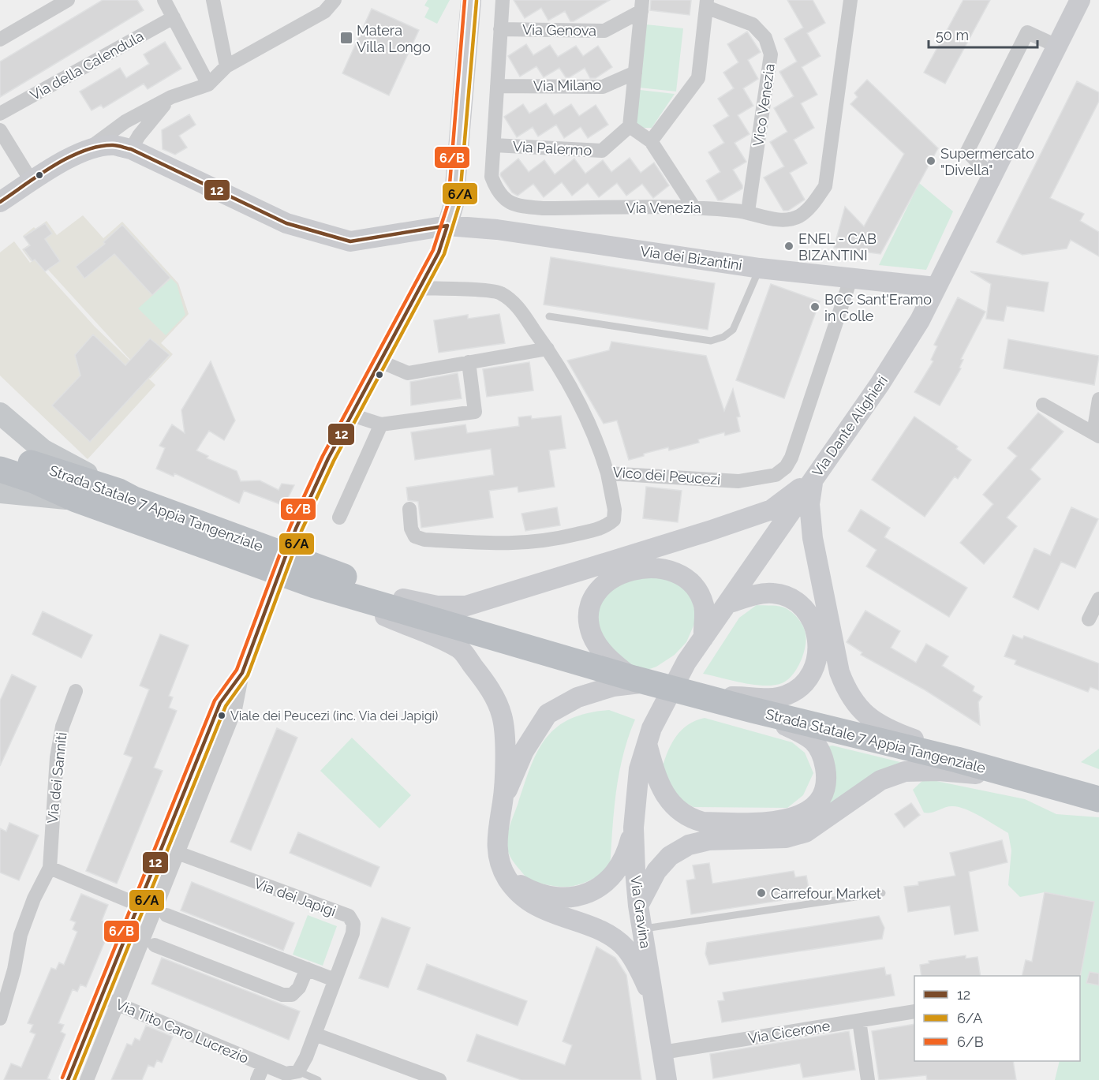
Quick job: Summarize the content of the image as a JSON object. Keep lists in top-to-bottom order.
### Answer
{
  "streets": {
    "highway": ["Strada Statale 7 Appia Tangenziale"],
    "main road": ["Via dei Bizantini", "Via Dante Alighieri", "Via Gravina"],
    "street": [
      "Via Genova",
      "Via della Calendula",
      "Via Milano",
      "Vico Venezia",
      "Via Palermo",
      "Via Venezia",
      "Vico dei Peucezi",
      "Via dei Sanniti",
      "Via dei Japigi",
      "Via Tito Caro Lucrezio",
      "Via Cicerone"
    ]
  },
  "crossings": [
    ["Via Genova", "Via Venezia"],
    ["Via Milano", "Via Venezia"],
    ["Vico Venezia", "Via Venezia"],
    ["Via Palermo", "Via Venezia"],
    ["Via dei Bizantini", "Via Dante Alighieri"],
    ["Via dei Bizantini", "Vico dei Peucezi"],
    ["Via Dante Alighieri", "Via Gravina"],
    ["Via Gravina", "Via Cicerone"]
  ],
  "places": {
    "transit": ["Matera Villa Longo"],
    "other": [
      "Supermercato \"Divella\"",
      "ENEL - CAB BIZANTINI",
      "BCC Sant'Eramo in Colle",
      "Viale dei Peucezi (inc. Via dei Japigi)",
      "Carrefour Market"
    ]
  },
  "lines": ["transit line 6/B", "transit line 6/A", "transit line 12"],
  "legend": ["12", "6/A", "6/B"],
  "scale_bar": "50 m"
}
